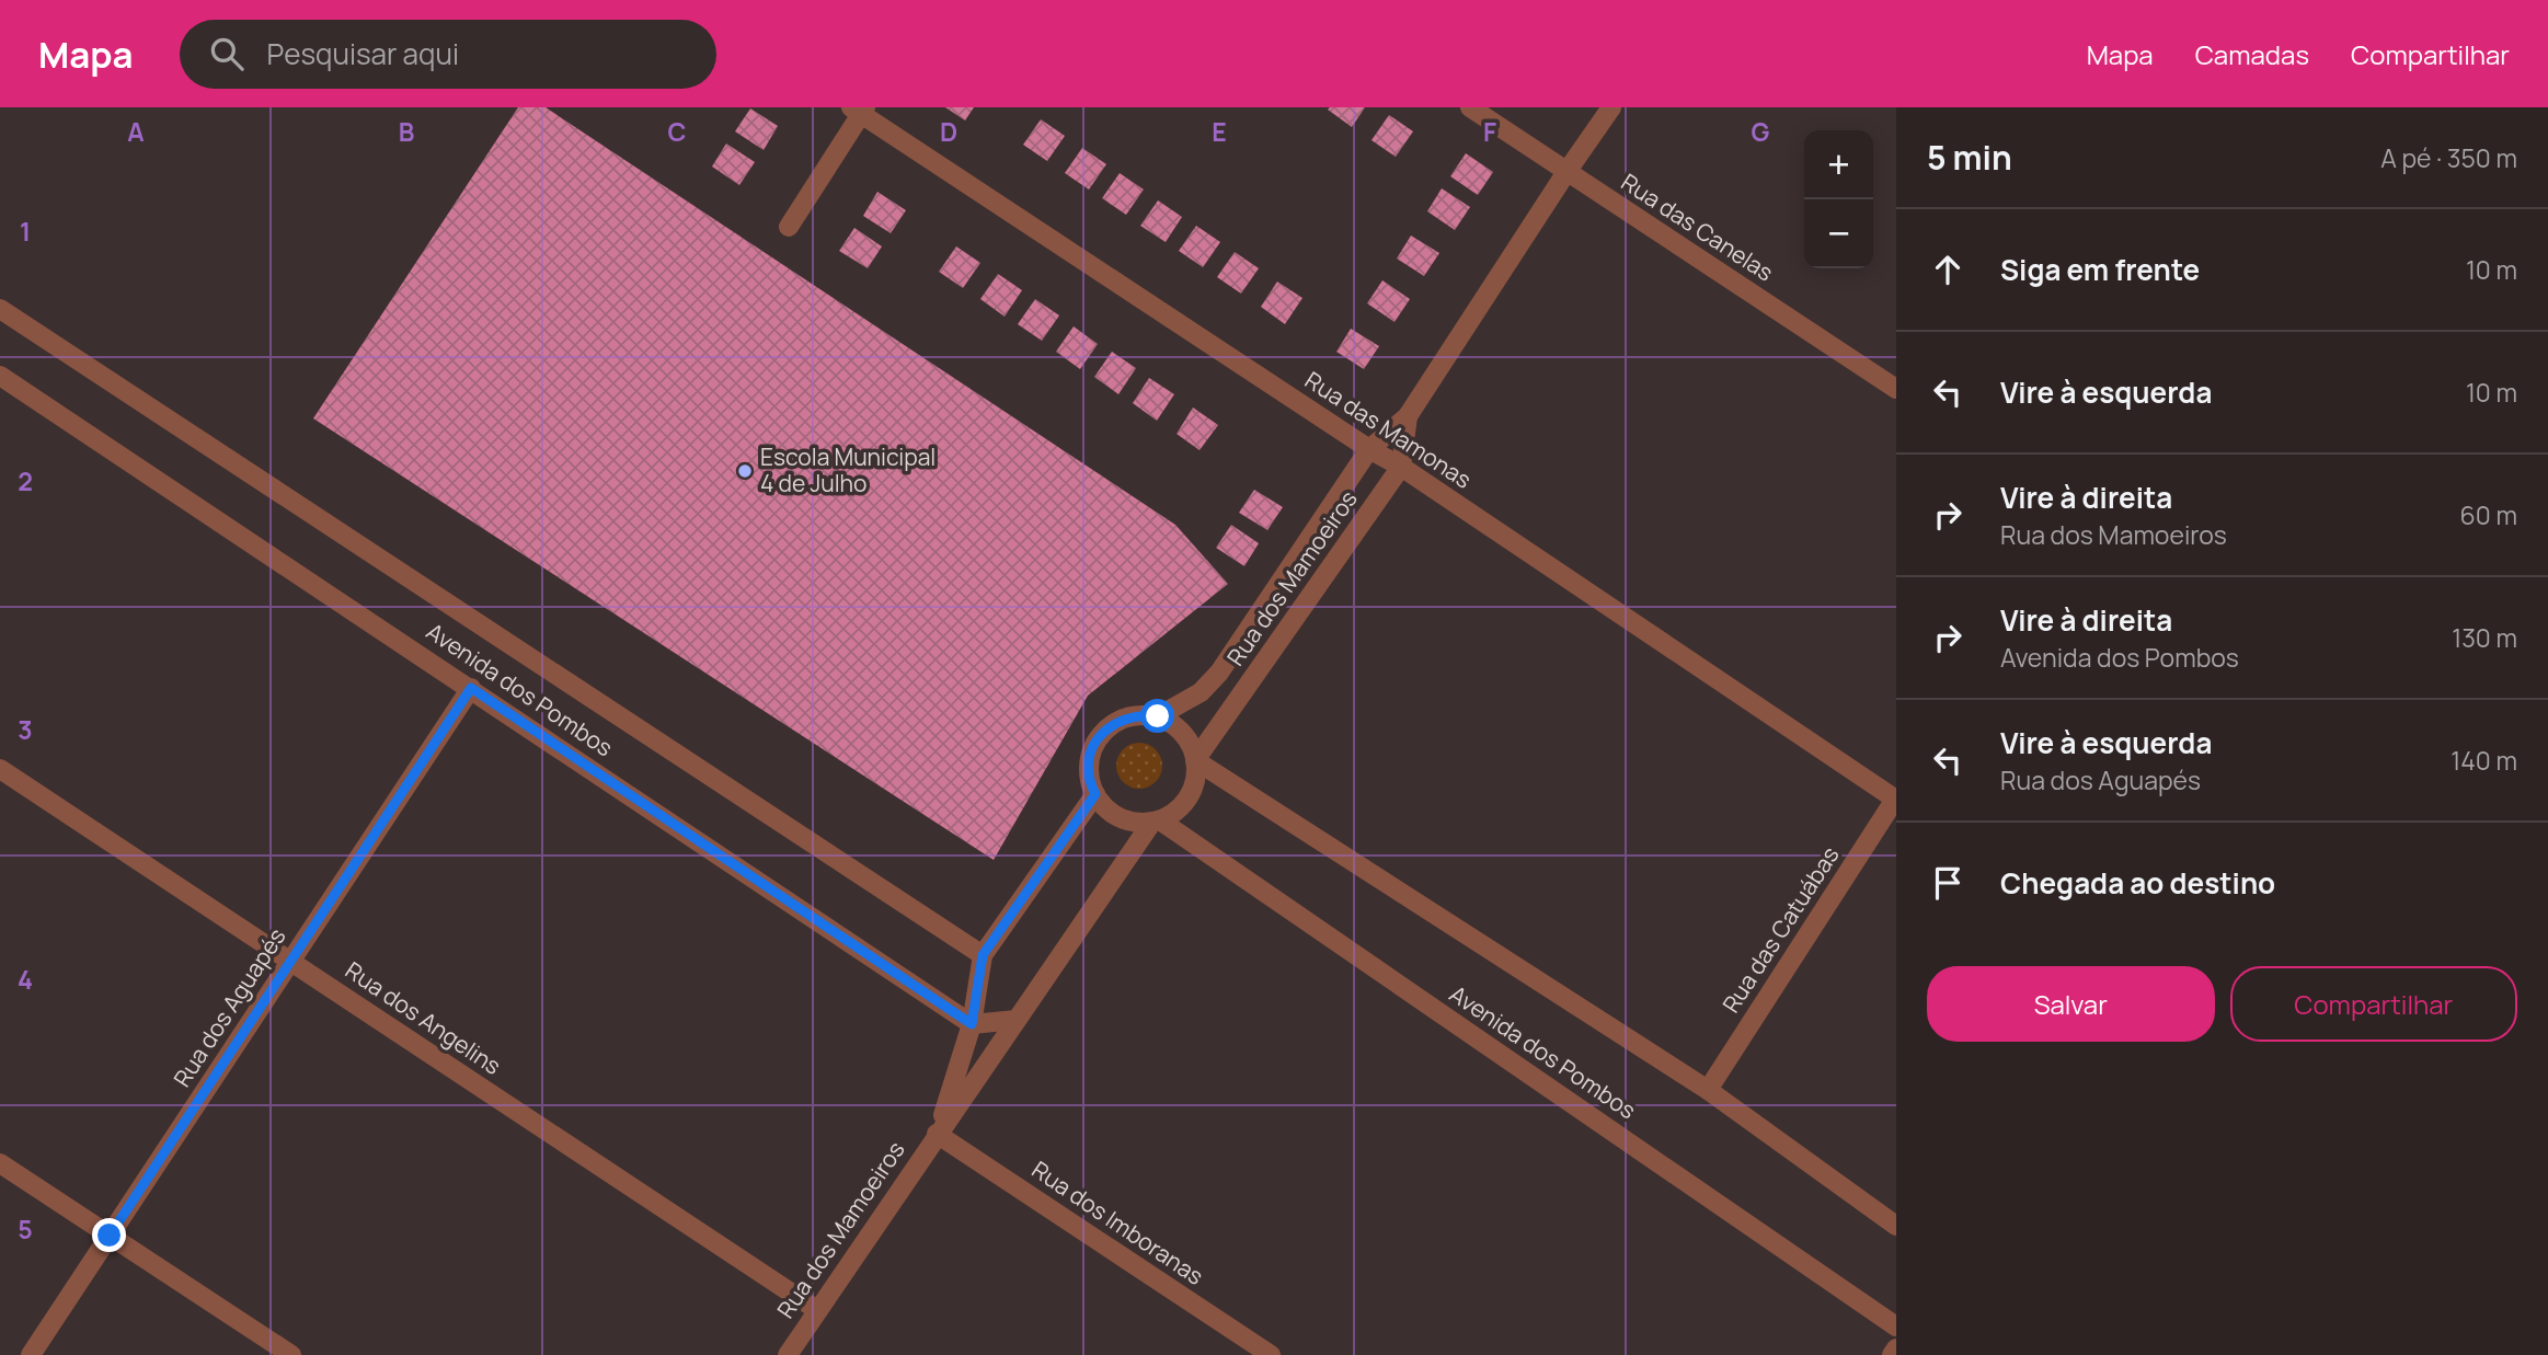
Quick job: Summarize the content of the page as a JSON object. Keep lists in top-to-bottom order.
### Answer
{
  "streets": {
    "street": [
      "Rua das Canelas",
      "Rua das Mamonas",
      "Rua dos Mamoeiros",
      "Avenida dos Pombos",
      "Rua das Catuábas",
      "Rua dos Aguapés",
      "Rua dos Angelins",
      "Rua dos Imboranas"
    ]
  },
  "crossings": [
    ["Rua das Canelas", "Rua dos Mamoeiros"],
    ["Rua das Mamonas", "Rua dos Mamoeiros"],
    ["Rua das Mamonas", "Rua das Catuábas"],
    ["Rua dos Mamoeiros", "Avenida dos Pombos"],
    ["Rua dos Mamoeiros", "Rua dos Angelins"],
    ["Rua dos Mamoeiros", "Rua dos Imboranas"],
    ["Avenida dos Pombos", "Rua dos Aguapés"],
    ["Rua dos Aguapés", "Rua dos Angelins"]
  ],
  "places": ["Escola Municipal 4 de Julho"],
  "page": {
    "header": "Mapa",
    "search": "Pesquisar aqui",
    "nav": ["Mapa", "Camadas", "Compartilhar"],
    "heading": ["5 min", "A pé · 350 m"],
    "map_buttons": ["+", "−"],
    "list": [
      ["Siga em frente", "10 m"],
      ["Vire à esquerda", "10 m"],
      ["Vire à direita", "Rua dos Mamoeiros", "60 m"],
      ["Vire à direita", "Avenida dos Pombos", "130 m"],
      ["Vire à esquerda", "Rua dos Aguapés", "140 m"],
      "Chegada ao destino"
    ],
    "buttons": ["Salvar", "Compartilhar"]
  },
  "grid": {
    "columns": [
      "A",
      "B",
      "C",
      "D",
      "E",
      "F",
      "G"
    ],
    "rows": [
      "1",
      "2",
      "3",
      "4",
      "5"
    ]
  }
}
